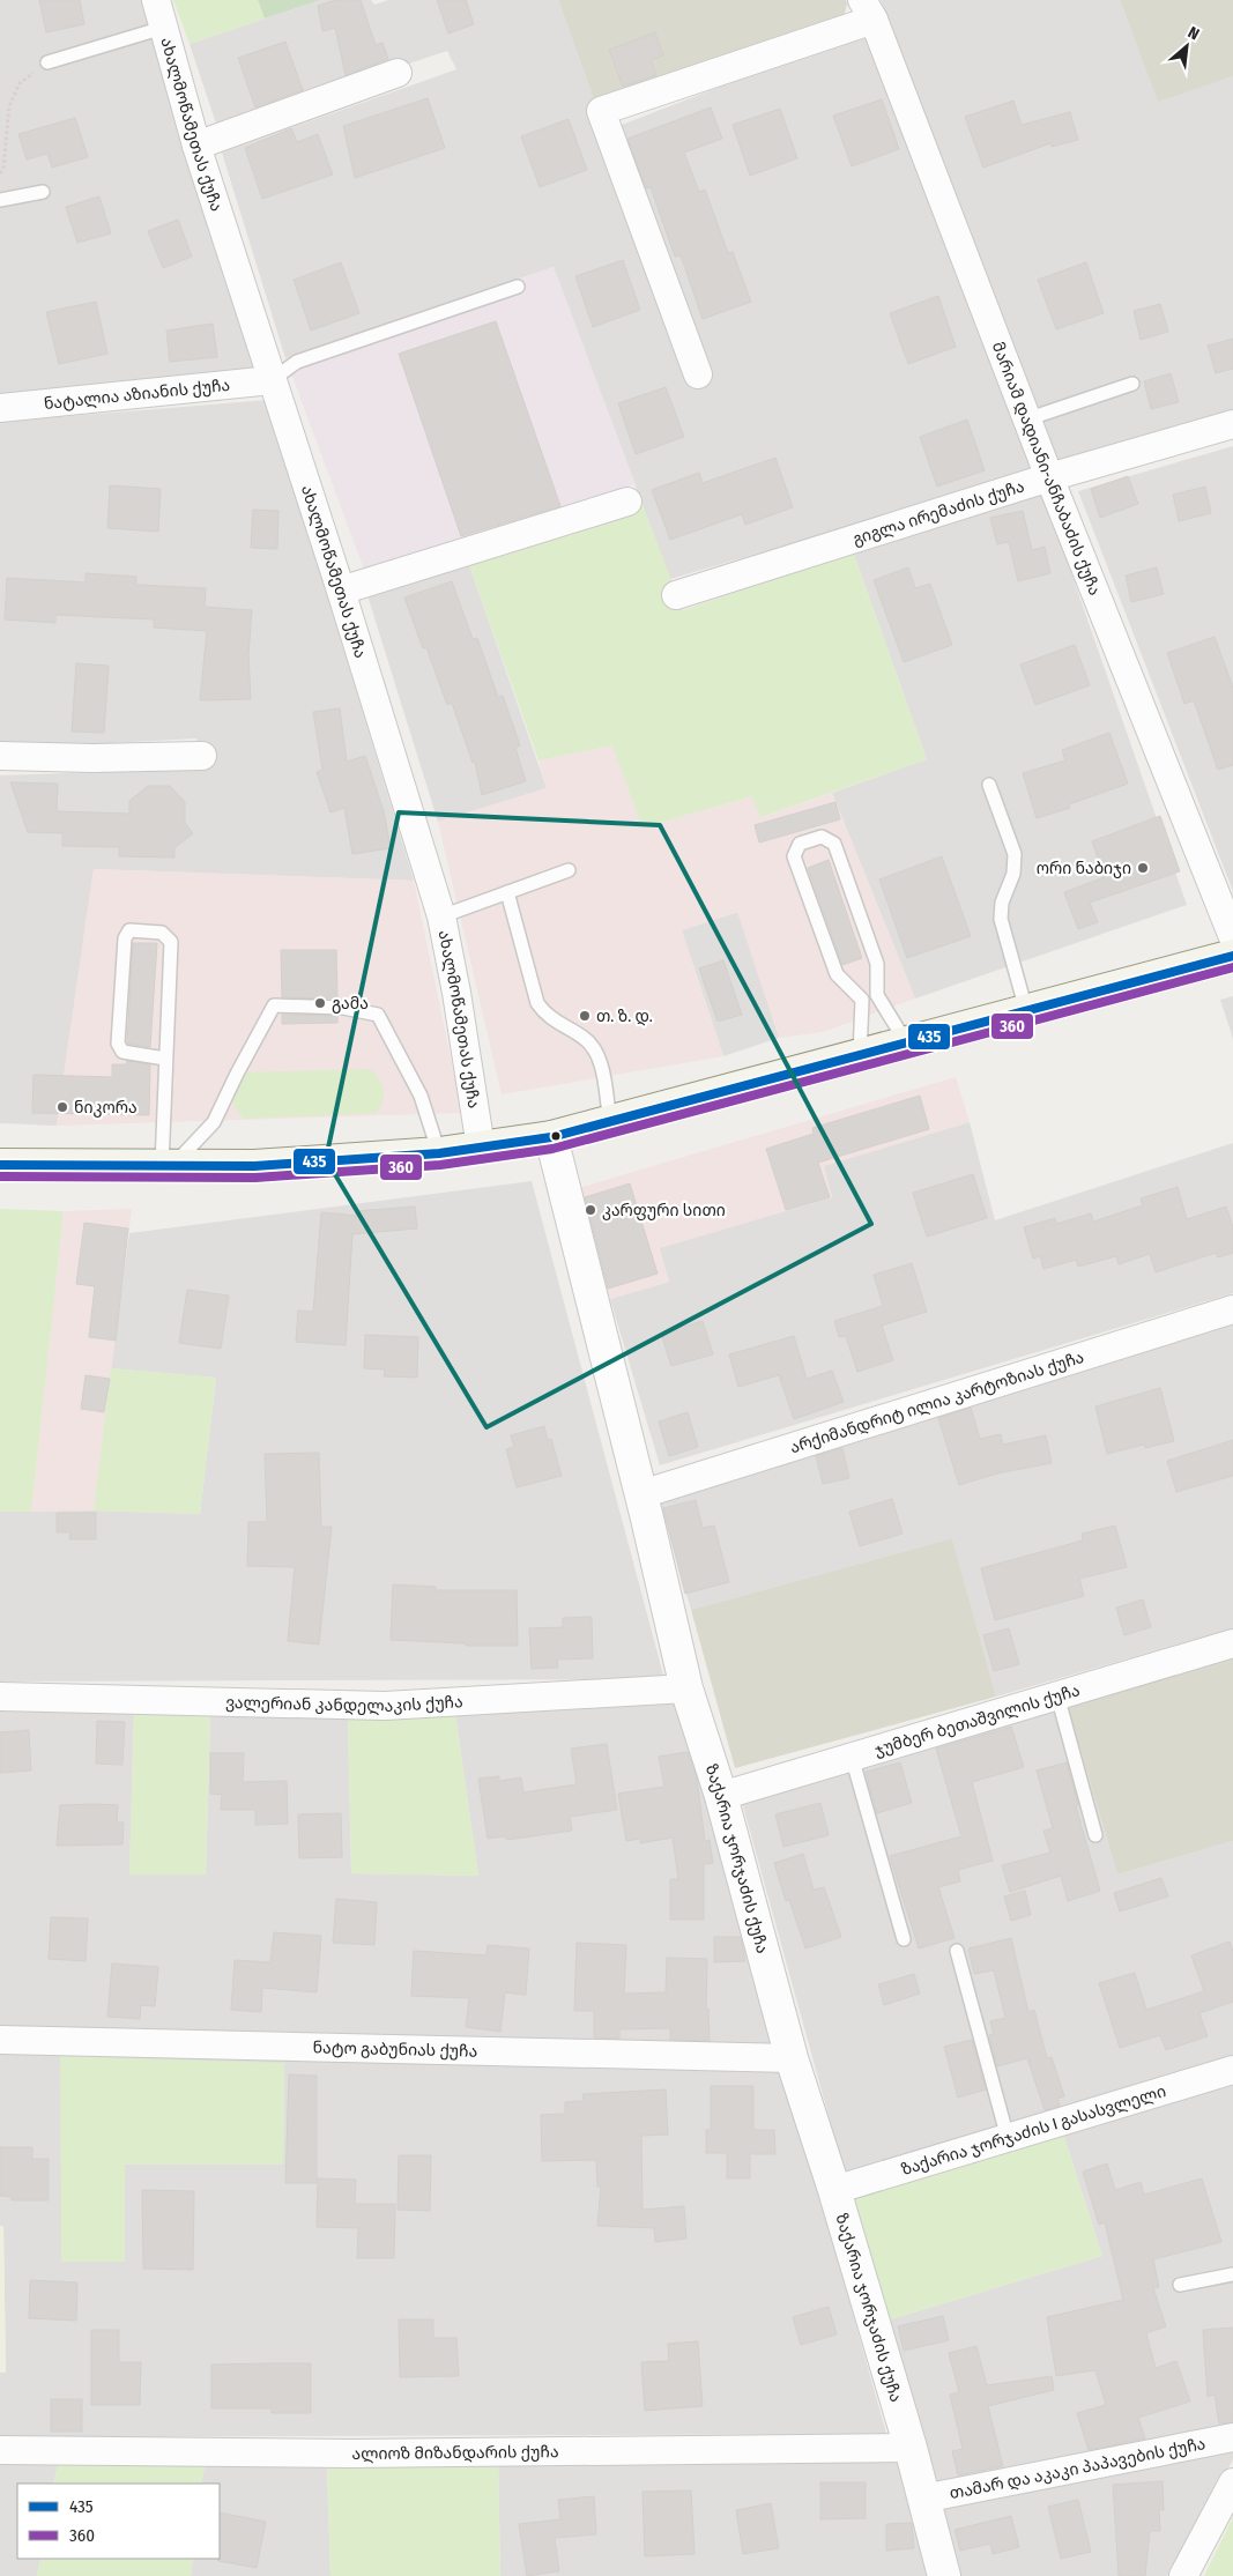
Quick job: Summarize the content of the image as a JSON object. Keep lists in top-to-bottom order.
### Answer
{
  "streets": {
    "street": [
      "ახალმოწამეთას ქუჩა",
      "ნატალია აზიანის ქუჩა",
      "მარიამ დადიანი-ანჩაბაძის ქუჩა",
      "გიგლა ირემაძის ქუჩა",
      "არქიმანდრიტ ილია კარტოზიას ქუჩა",
      "ვალერიან კანდელაკის ქუჩა",
      "ჯუმბერ ბეთაშვილის ქუჩა",
      "ზაქარია ჯორჯაძის ქუჩა",
      "ნატო გაბუნიას ქუჩა",
      "ზაქარია ჯორჯაძის I გასასვლელი",
      "ალიოზ მიზანდარის ქუჩა",
      "თამარ და აკაკი პაპავების ქუჩა"
    ]
  },
  "crossings": [
    ["ახალმოწამეთას ქუჩა", "ნატალია აზიანის ქუჩა"],
    ["მარიამ დადიანი-ანჩაბაძის ქუჩა", "გიგლა ირემაძის ქუჩა"],
    ["არქიმანდრიტ ილია კარტოზიას ქუჩა", "ზაქარია ჯორჯაძის ქუჩა"],
    ["ვალერიან კანდელაკის ქუჩა", "ზაქარია ჯორჯაძის ქუჩა"],
    ["ჯუმბერ ბეთაშვილის ქუჩა", "ზაქარია ჯორჯაძის ქუჩა"],
    ["ზაქარია ჯორჯაძის ქუჩა", "ნატო გაბუნიას ქუჩა"],
    ["ზაქარია ჯორჯაძის ქუჩა", "ზაქარია ჯორჯაძის I გასასვლელი"],
    ["ზაქარია ჯორჯაძის ქუჩა", "ალიოზ მიზანდარის ქუჩა"],
    ["ზაქარია ჯორჯაძის ქუჩა", "თამარ და აკაკი პაპავების ქუჩა"]
  ],
  "places": [
    "ორი ნაბიჯი",
    "გამა",
    "თ. ზ. დ.",
    "ნიკორა",
    "კარფური სითი"
  ],
  "lines": ["transit line 435", "transit line 360"],
  "legend": ["435", "360"],
  "north": "top right"
}
